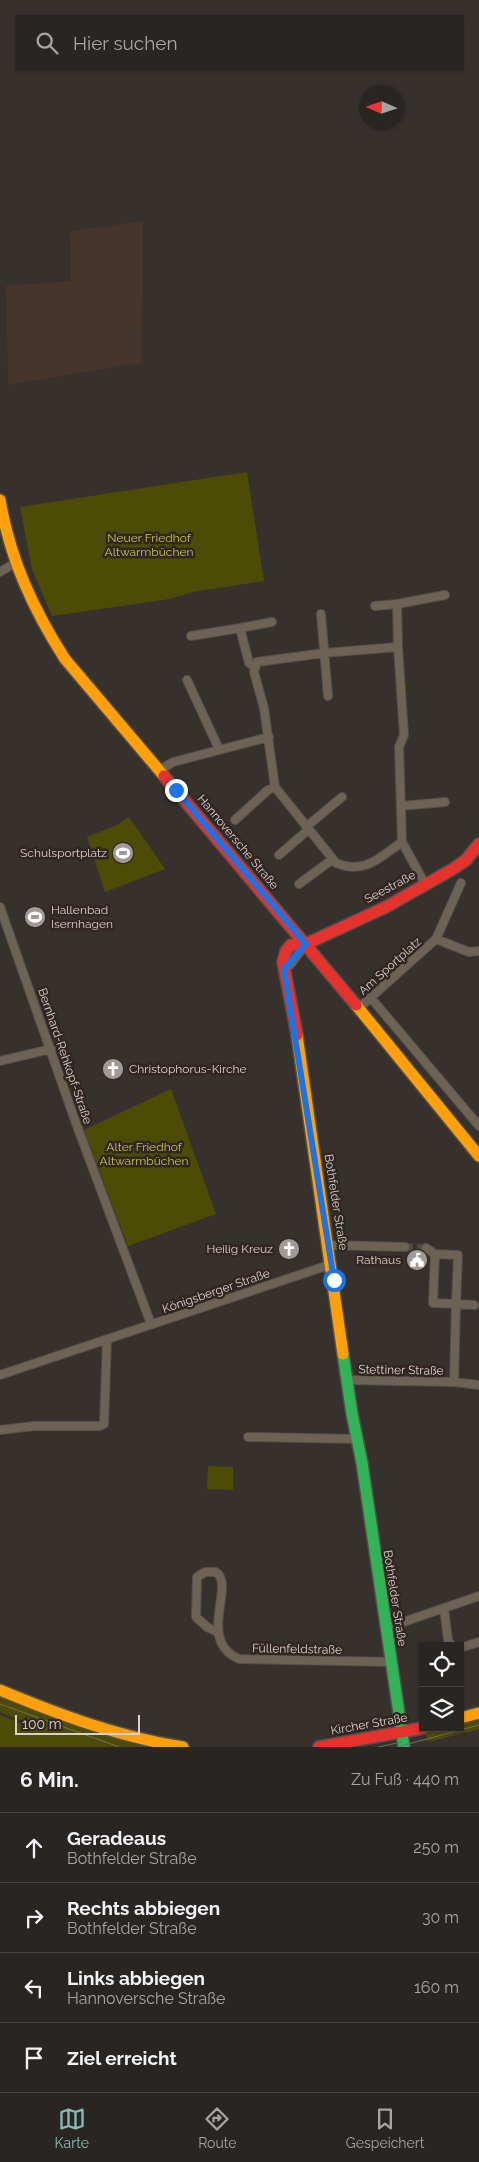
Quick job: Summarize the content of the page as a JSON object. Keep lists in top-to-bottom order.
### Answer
{
  "streets": {
    "main road": [
      "Hannoversche Straße",
      "Seestraße",
      "Bothfelder Straße",
      "Kircher Straße"
    ],
    "street": [
      "Am Sportplatz",
      "Bernhard-Rehkopf-Straße",
      "Königsberger Straße",
      "Stettiner Straße",
      "Füllenfeldstraße"
    ]
  },
  "crossings": [
    ["Hannoversche Straße", "Seestraße"],
    ["Hannoversche Straße", "Am Sportplatz"],
    ["Hannoversche Straße", "Bothfelder Straße"],
    ["Seestraße", "Bothfelder Straße"],
    ["Bernhard-Rehkopf-Straße", "Königsberger Straße"],
    ["Bothfelder Straße", "Königsberger Straße"],
    ["Bothfelder Straße", "Stettiner Straße"],
    ["Bothfelder Straße", "Füllenfeldstraße"],
    ["Bothfelder Straße", "Kircher Straße"]
  ],
  "parks": ["Neuer Friedhof Altwarmbüchen", "Alter Friedhof Altwarmbüchen"],
  "places": {
    "sports": ["Schulsportplatz", "Hallenbad Isernhagen"],
    "church": ["Christophorus-Kirche", "Heilig Kreuz"],
    "public building": ["Rathaus"]
  },
  "scale_bar": "100 m",
  "north": "left",
  "page": {
    "search": "Hier suchen",
    "scale": "100 m",
    "heading": ["6 Min.", "Zu Fuß · 440 m"],
    "list": [
      ["Geradeaus", "Bothfelder Straße", "250 m"],
      ["Rechts abbiegen", "Bothfelder Straße", "30 m"],
      ["Links abbiegen", "Hannoversche Straße", "160 m"],
      "Ziel erreicht"
    ],
    "nav": ["Karte", "Route", "Gespeichert"]
  }
}
